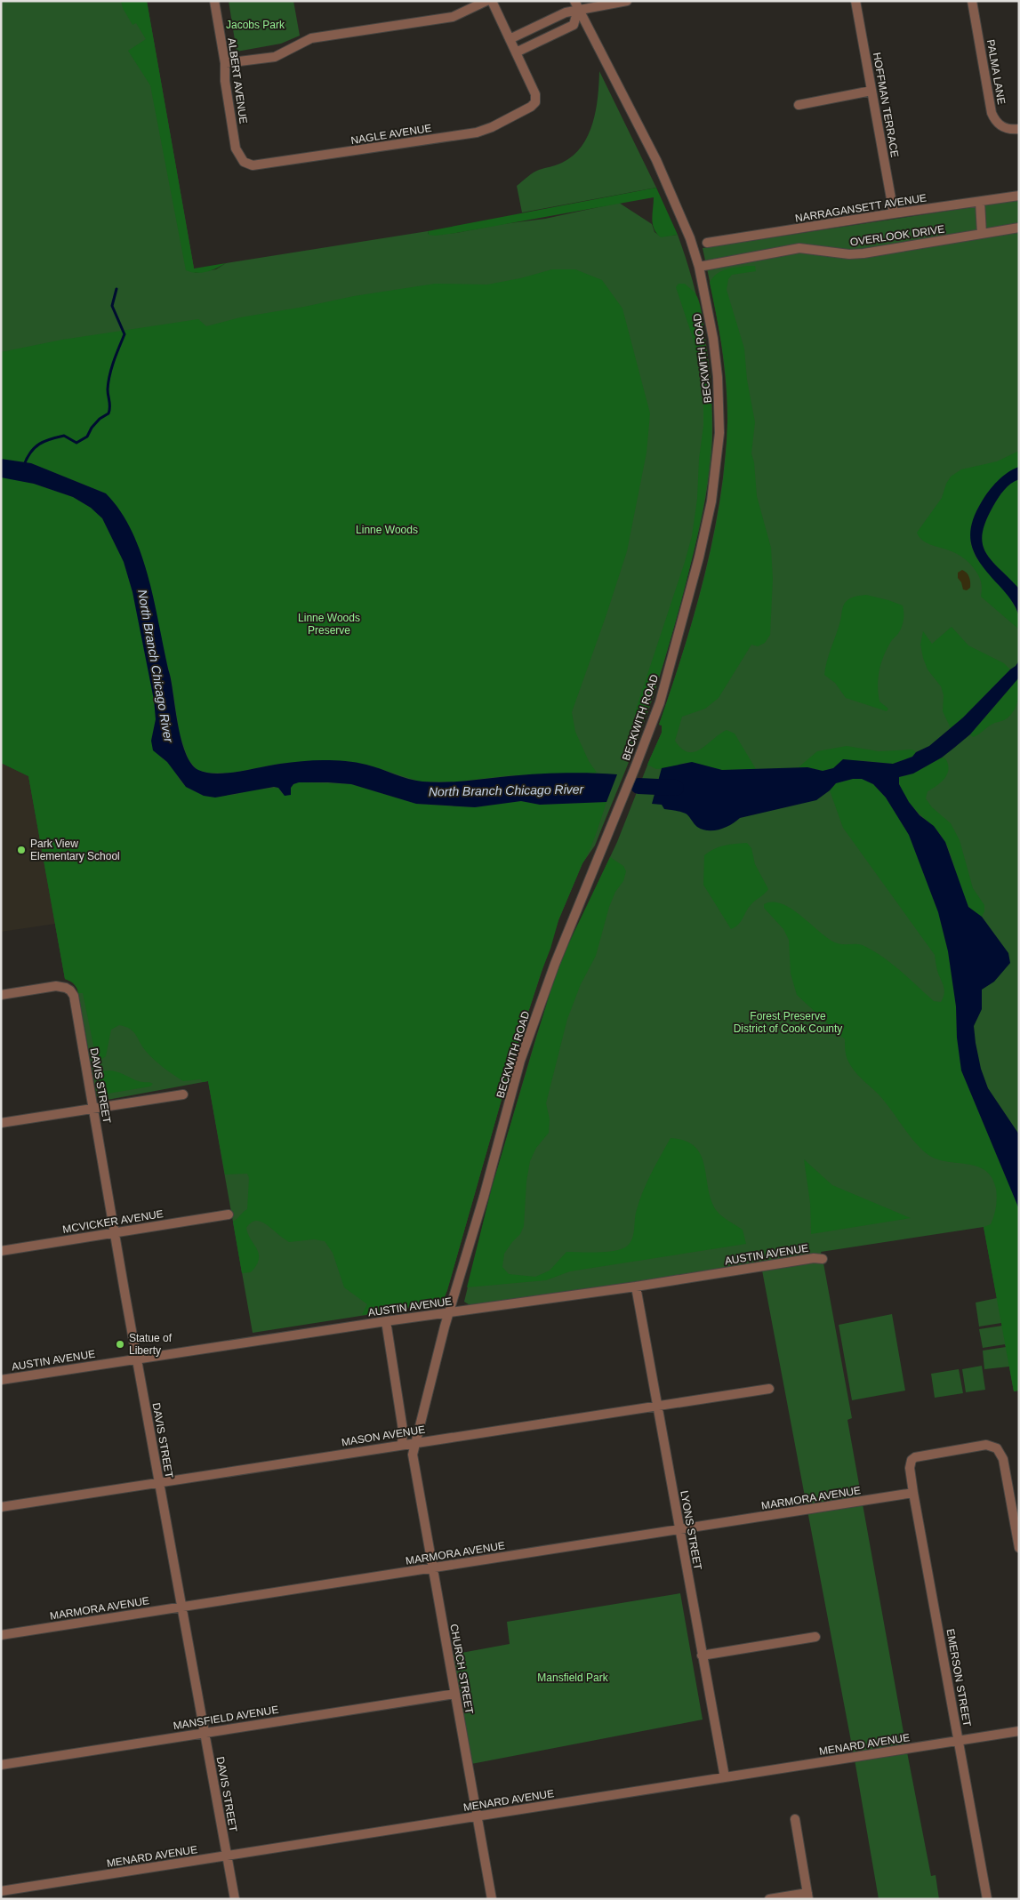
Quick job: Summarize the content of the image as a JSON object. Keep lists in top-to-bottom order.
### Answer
{
  "streets": {
    "street": [
      "PALMA LANE",
      "ALBERT AVENUE",
      "HOFFMAN TERRACE",
      "NAGLE AVENUE",
      "NARRAGANSETT AVENUE",
      "OVERLOOK DRIVE",
      "BECKWITH ROAD",
      "DAVIS STREET",
      "MCVICKER AVENUE",
      "AUSTIN AVENUE",
      "MASON AVENUE",
      "MARMORA AVENUE",
      "LYONS STREET",
      "CHURCH STREET",
      "EMERSON STREET",
      "MANSFIELD AVENUE",
      "MENARD AVENUE"
    ]
  },
  "crossings": [
    ["ALBERT AVENUE", "NAGLE AVENUE"],
    ["HOFFMAN TERRACE", "NARRAGANSETT AVENUE"],
    ["OVERLOOK DRIVE", "BECKWITH ROAD"],
    ["BECKWITH ROAD", "AUSTIN AVENUE"],
    ["BECKWITH ROAD", "MASON AVENUE"],
    ["BECKWITH ROAD", "CHURCH STREET"],
    ["DAVIS STREET", "MCVICKER AVENUE"],
    ["DAVIS STREET", "AUSTIN AVENUE"],
    ["DAVIS STREET", "MASON AVENUE"],
    ["DAVIS STREET", "MARMORA AVENUE"],
    ["DAVIS STREET", "MANSFIELD AVENUE"],
    ["DAVIS STREET", "MENARD AVENUE"],
    ["AUSTIN AVENUE", "LYONS STREET"],
    ["MASON AVENUE", "LYONS STREET"],
    ["MASON AVENUE", "CHURCH STREET"],
    ["MARMORA AVENUE", "LYONS STREET"],
    ["MARMORA AVENUE", "CHURCH STREET"],
    ["MARMORA AVENUE", "EMERSON STREET"],
    ["LYONS STREET", "MENARD AVENUE"],
    ["CHURCH STREET", "MANSFIELD AVENUE"],
    ["CHURCH STREET", "MENARD AVENUE"],
    ["EMERSON STREET", "MENARD AVENUE"]
  ],
  "water": ["North Branch Chicago River"],
  "parks": [
    "Jacobs Park",
    "Linne Woods",
    "Linne Woods Preserve",
    "Forest Preserve District of Cook County",
    "Mansfield Park"
  ],
  "places": ["Park View Elementary School", "Statue of Liberty"]
}
